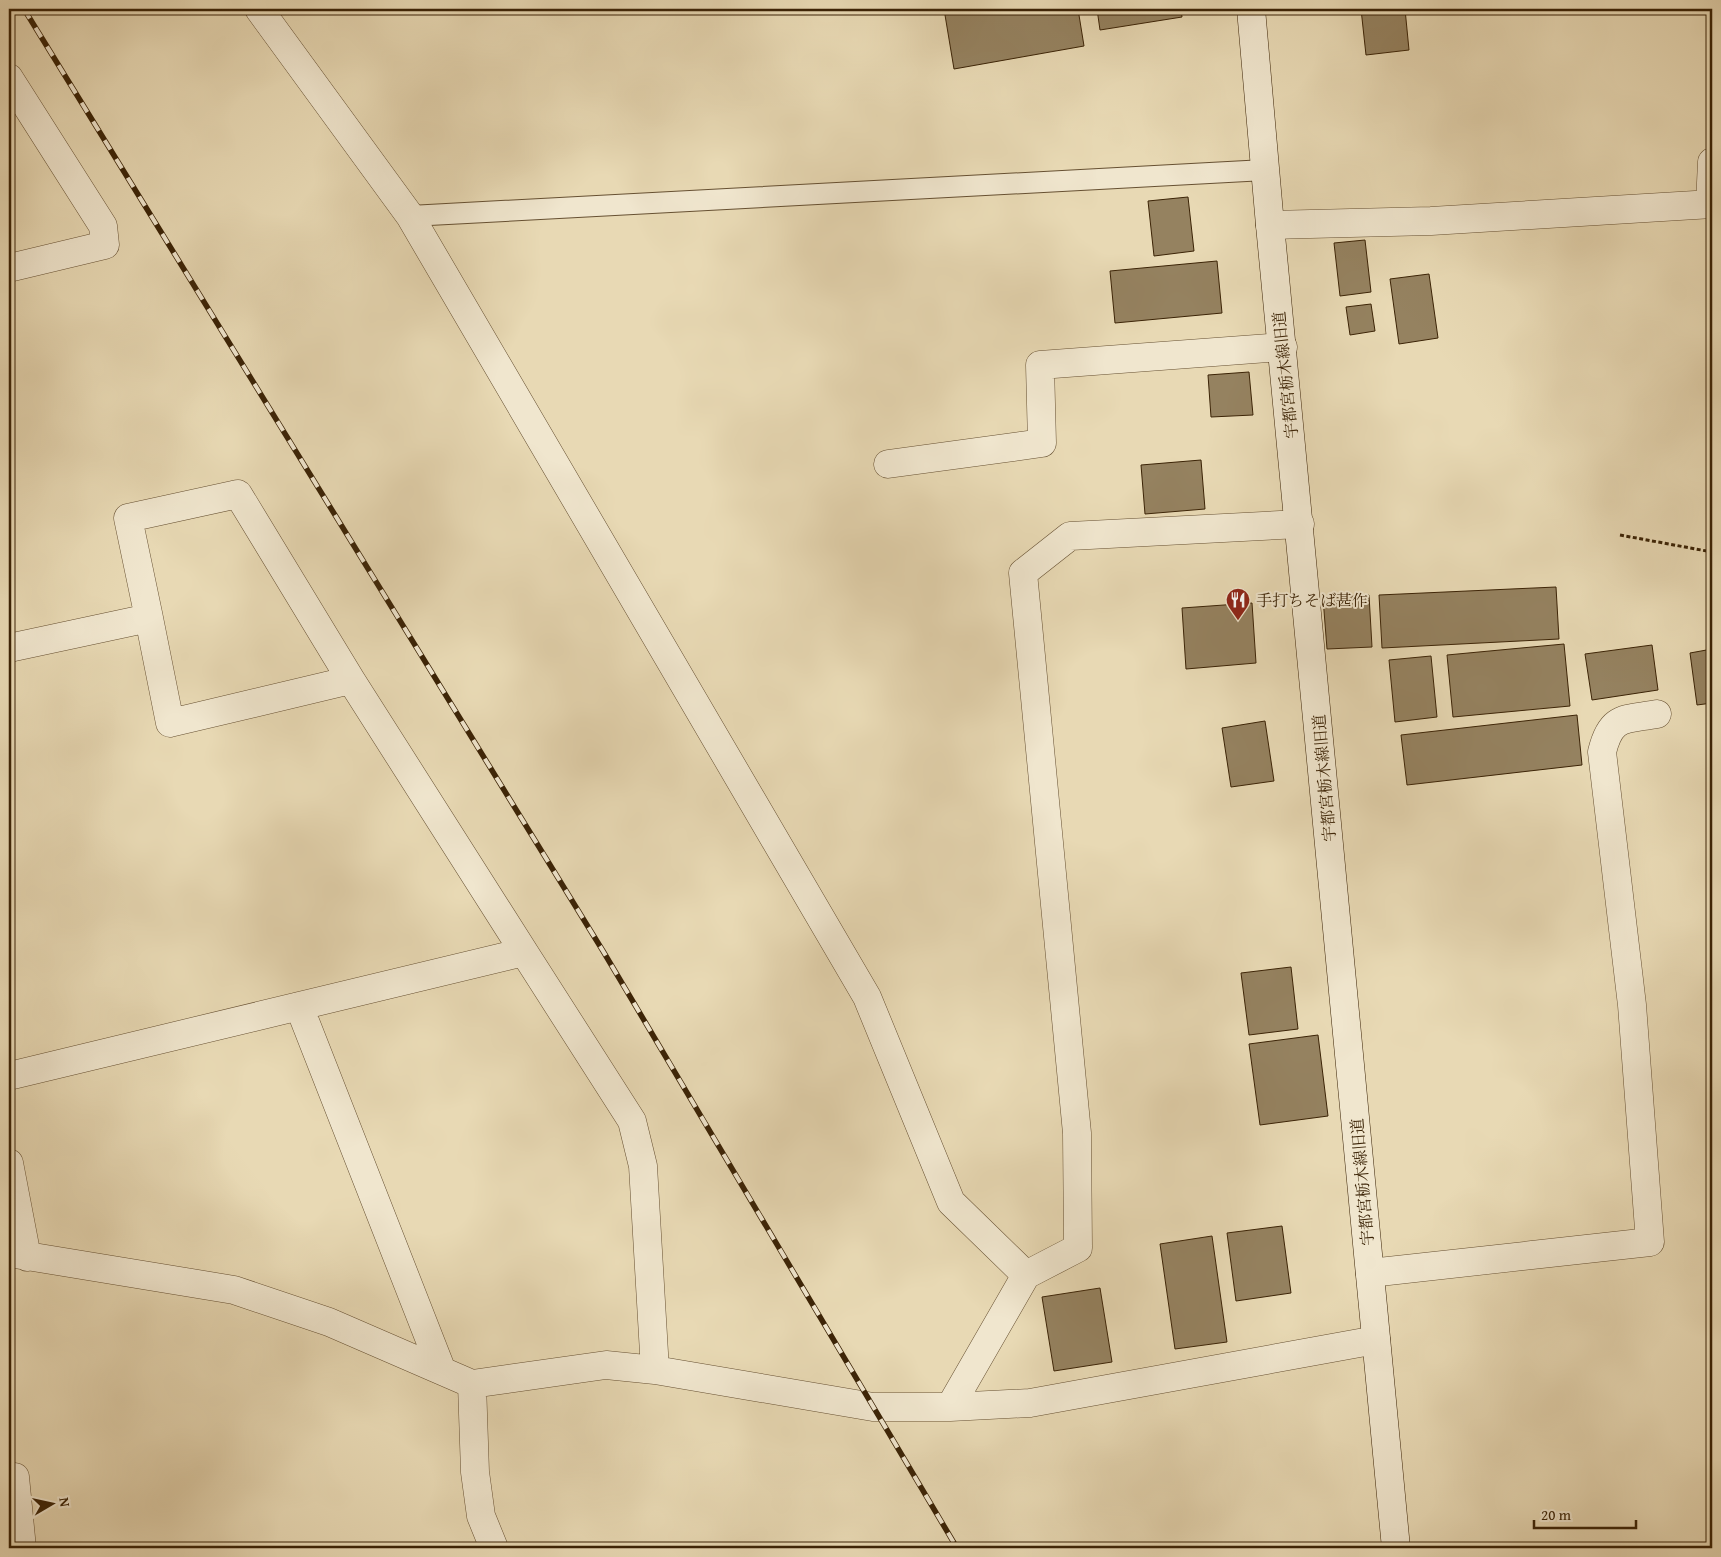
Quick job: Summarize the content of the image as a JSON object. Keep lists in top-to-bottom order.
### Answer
{
  "streets": {
    "street": ["宇都宮栃木線旧道"]
  },
  "places": {
    "restaurant": ["手打ちそば甚作"]
  },
  "scale_bar": "20 m",
  "north": "right"
}
